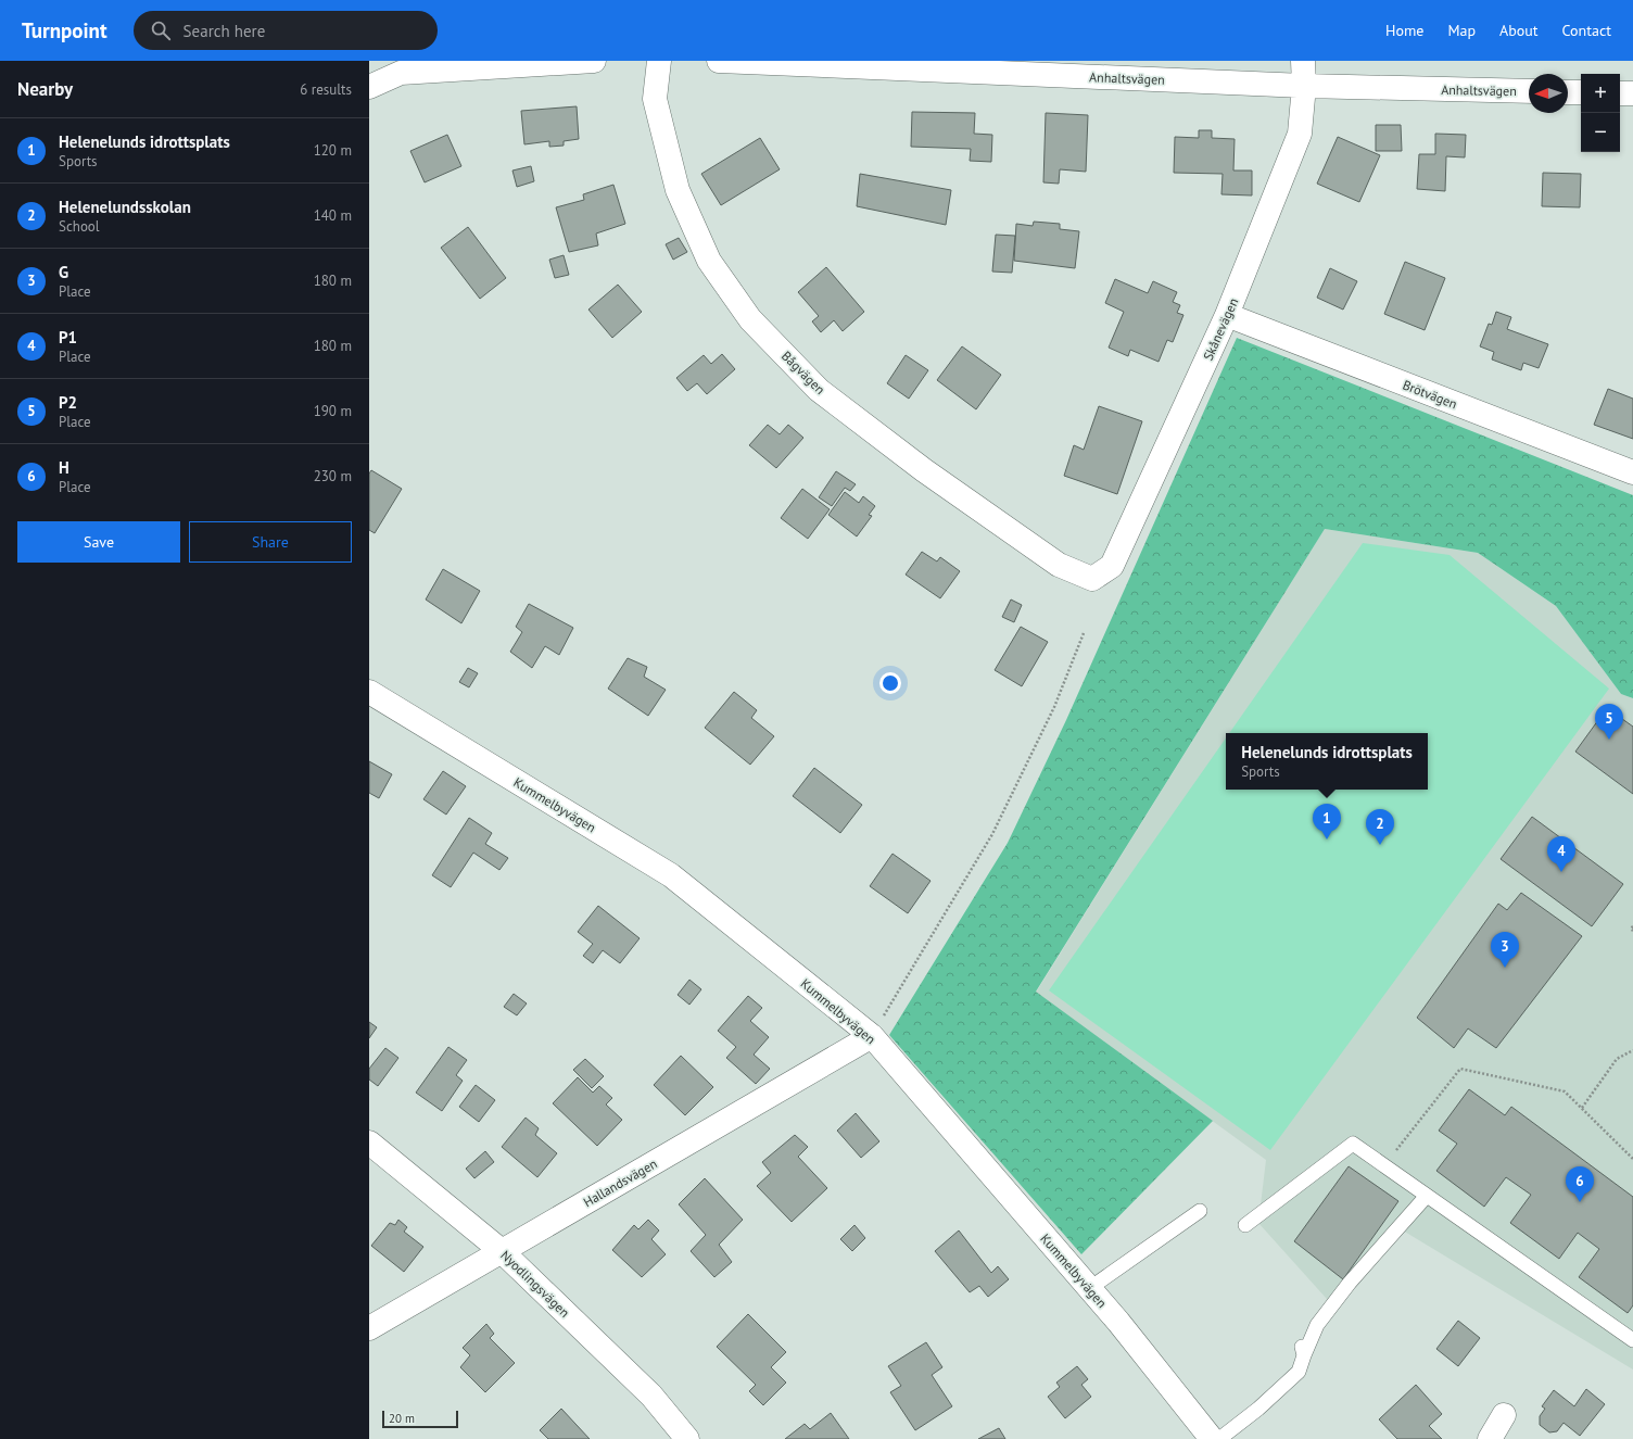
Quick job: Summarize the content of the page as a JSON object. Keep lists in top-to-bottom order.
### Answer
{
  "streets": {
    "street": [
      "Anhaltsvägen",
      "Skånevägen",
      "Bågvägen",
      "Brötvägen",
      "Kummelbyvägen",
      "Hallandsvägen",
      "Nyodlingsvägen"
    ]
  },
  "crossings": [
    ["Anhaltsvägen", "Skånevägen"],
    ["Skånevägen", "Bågvägen"],
    ["Skånevägen", "Brötvägen"],
    ["Kummelbyvägen", "Hallandsvägen"],
    ["Hallandsvägen", "Nyodlingsvägen"]
  ],
  "scale_bar": "20 m",
  "north": "left",
  "page": {
    "header": "Turnpoint",
    "search": "Search here",
    "nav": [
      "Home",
      "Map",
      "About",
      "Contact"
    ],
    "heading": ["Nearby", "6 results"],
    "map_buttons": ["+", "−"],
    "list": [
      {
        "mark": "1",
        "name": "Helenelunds idrottsplats",
        "note": "Sports",
        "value": "120 m"
      },
      {
        "mark": "2",
        "name": "Helenelundsskolan",
        "note": "School",
        "value": "140 m"
      },
      {
        "mark": "3",
        "name": "G",
        "note": "Place",
        "value": "180 m"
      },
      {
        "mark": "4",
        "name": "P1",
        "note": "Place",
        "value": "180 m"
      },
      {
        "mark": "5",
        "name": "P2",
        "note": "Place",
        "value": "190 m"
      },
      {
        "mark": "6",
        "name": "H",
        "note": "Place",
        "value": "230 m"
      }
    ],
    "buttons": ["Save", "Share"],
    "pins": [
      "5",
      "1",
      "2",
      "4",
      "3",
      "6"
    ],
    "popup": ["Helenelunds idrottsplats", "Sports"],
    "scale": "20 m"
  }
}
